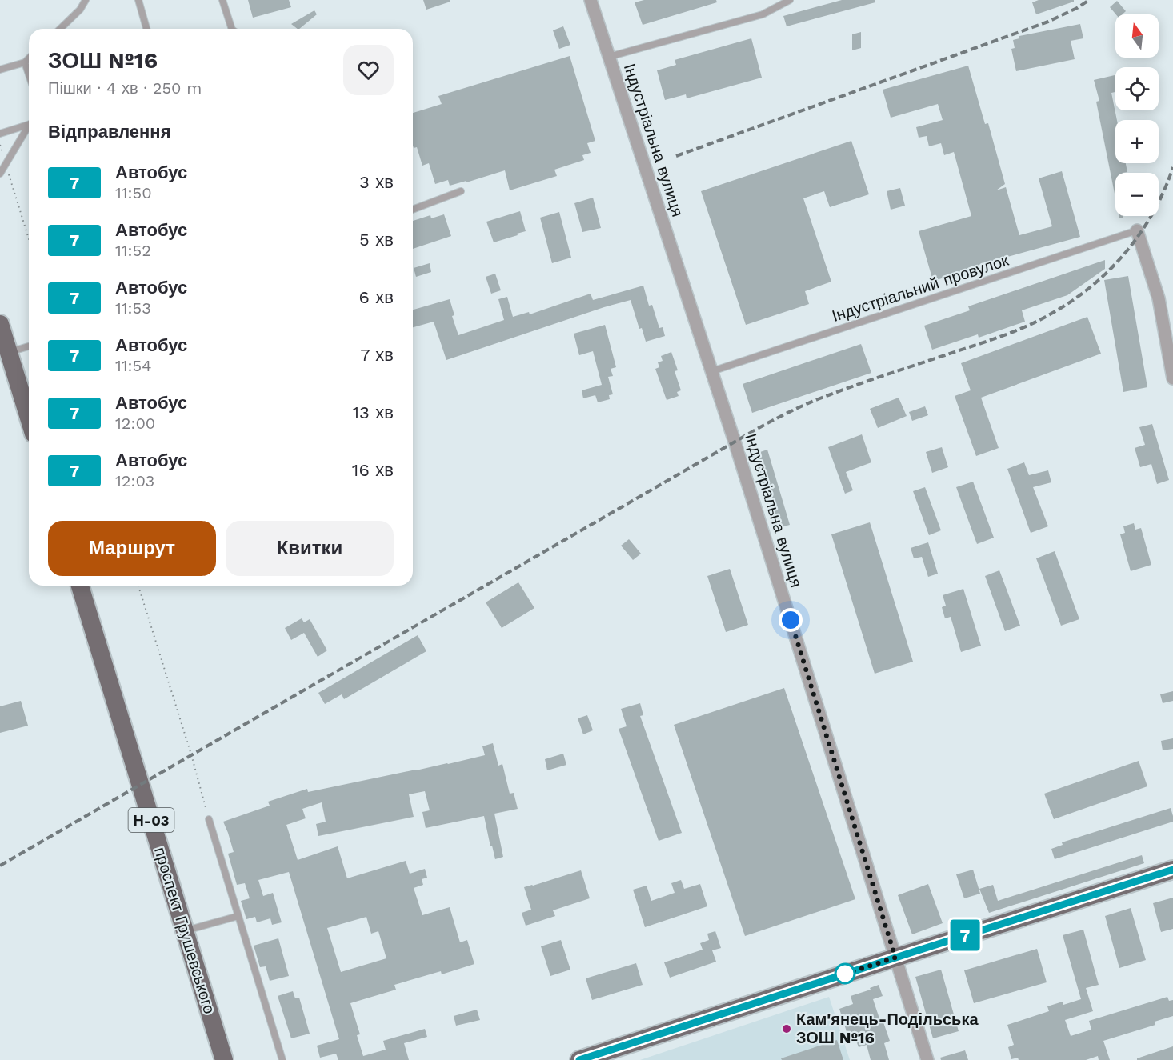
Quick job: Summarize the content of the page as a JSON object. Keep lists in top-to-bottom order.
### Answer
{
  "streets": {
    "main road": ["Н-03", "проспект Грушевського"],
    "street": ["Індустріальна вулиця"],
    "lane": ["Індустріальний провулок"]
  },
  "crossings": [
    ["Індустріальна вулиця", "Індустріальний провулок"]
  ],
  "places": ["Кам'янець-Подільська ЗОШ №16"],
  "lines": ["bus line 7"],
  "north": "top",
  "page": {
    "on_map": "7",
    "map_buttons": ["+", "−"],
    "heading": [
      ["ЗОШ №16", "Пішки · 4 хв · 250 m"],
      "Відправлення"
    ],
    "list": [
      {
        "mark": "7",
        "name": "Автобус",
        "note": "11:50",
        "value": "3 хв"
      },
      {
        "mark": "7",
        "name": "Автобус",
        "note": "11:52",
        "value": "5 хв"
      },
      {
        "mark": "7",
        "name": "Автобус",
        "note": "11:53",
        "value": "6 хв"
      },
      {
        "mark": "7",
        "name": "Автобус",
        "note": "11:54",
        "value": "7 хв"
      },
      {
        "mark": "7",
        "name": "Автобус",
        "note": "12:00",
        "value": "13 хв"
      },
      {
        "mark": "7",
        "name": "Автобус",
        "note": "12:03",
        "value": "16 хв"
      }
    ],
    "buttons": ["Маршрут", "Квитки"]
  }
}
